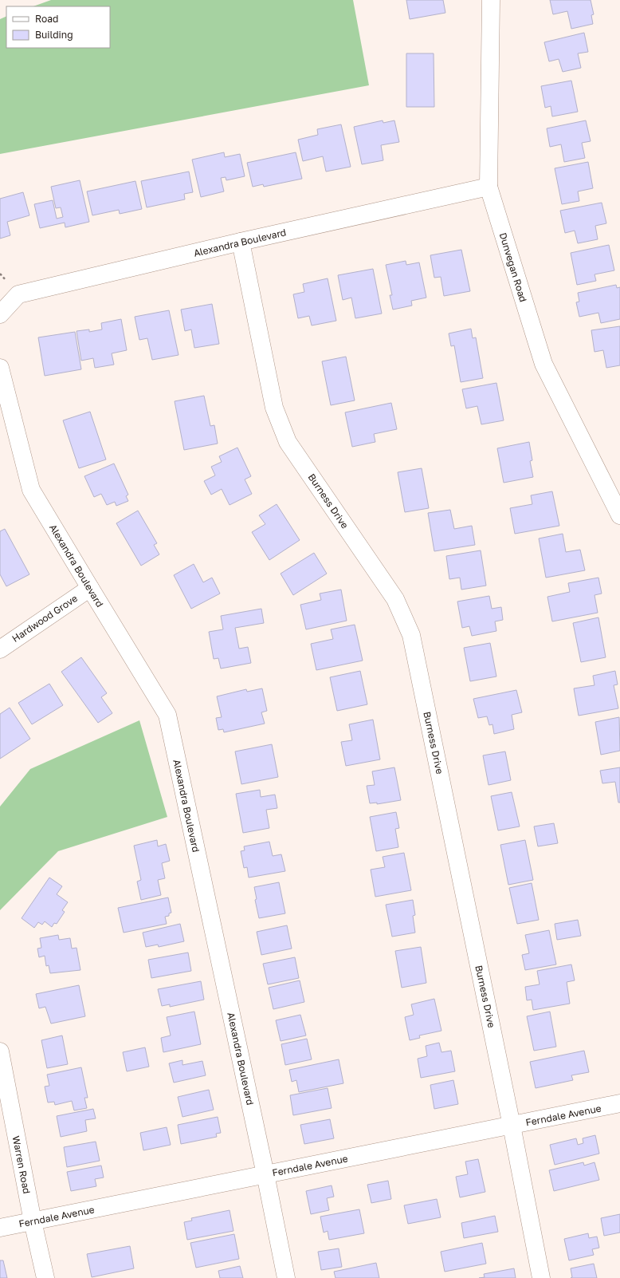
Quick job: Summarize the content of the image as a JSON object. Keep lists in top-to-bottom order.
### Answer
{
  "streets": {
    "street": [
      "Alexandra Boulevard",
      "Dunvegan Road",
      "Burness Drive",
      "Hardwood Grove",
      "Ferndale Avenue",
      "Warren Road"
    ]
  },
  "crossings": [
    ["Alexandra Boulevard", "Dunvegan Road"],
    ["Alexandra Boulevard", "Burness Drive"],
    ["Alexandra Boulevard", "Hardwood Grove"],
    ["Alexandra Boulevard", "Ferndale Avenue"],
    ["Burness Drive", "Ferndale Avenue"],
    ["Ferndale Avenue", "Warren Road"]
  ],
  "legend": ["Road", "Building"]
}
